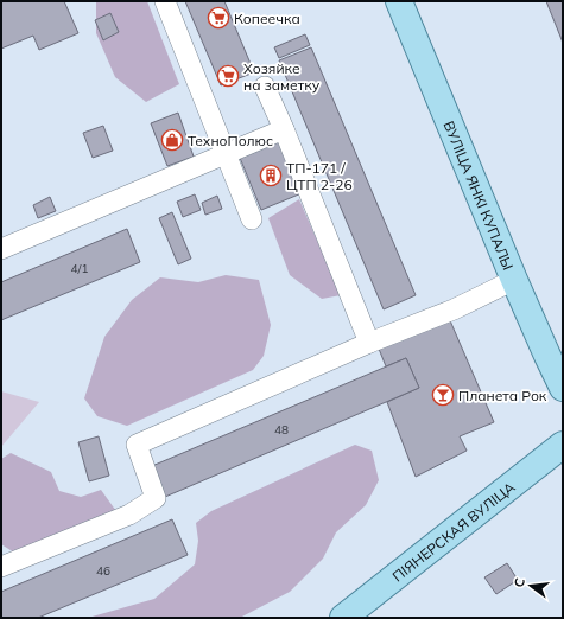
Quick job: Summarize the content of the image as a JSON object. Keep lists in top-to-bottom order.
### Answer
{
  "streets": {
    "main road": ["ВУЛІЦА ЯНКІ КУПАЛЫ", "ПІЯНЕРСКАЯ ВУЛІЦА"]
  },
  "places": {
    "supermarket": ["Копеечка", "Хозяйке на заметку"],
    "shop": ["ТехноПолюс"],
    "building": ["ТП-171 / ЦТП 2-26"],
    "bar": ["Планета Рок"]
  },
  "house_numbers": ["4/1", "48", "46"],
  "north": "left"
}
